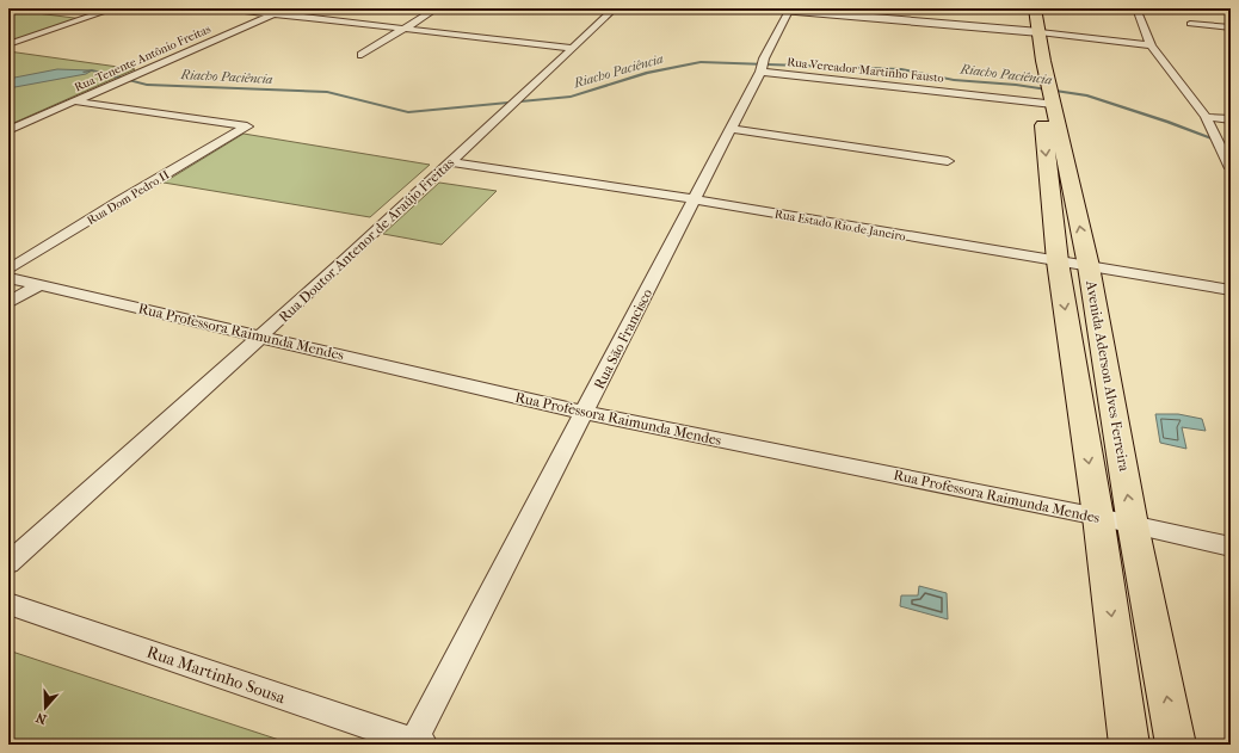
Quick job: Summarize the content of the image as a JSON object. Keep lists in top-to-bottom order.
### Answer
{
  "streets": {
    "main road": ["Avenida Aderson Alves Ferreira"],
    "street": [
      "Rua Tenente Antônio Freitas",
      "Rua Vereador Martinho Fausto",
      "Rua Dom Pedro II",
      "Rua Estado Rio de Janeiro",
      "Rua Doutor Antenor de Araújo Freitas",
      "Rua Professora Raimunda Mendes",
      "Rua São Francisco",
      "Rua Martinho Sousa"
    ]
  },
  "crossings": [
    ["Rua Tenente Antônio Freitas", "Rua Dom Pedro II"],
    ["Rua Vereador Martinho Fausto", "Rua São Francisco"],
    ["Rua Vereador Martinho Fausto", "Avenida Aderson Alves Ferreira"],
    ["Rua Estado Rio de Janeiro", "Rua Doutor Antenor de Araújo Freitas"],
    ["Rua Estado Rio de Janeiro", "Rua São Francisco"],
    ["Rua Estado Rio de Janeiro", "Avenida Aderson Alves Ferreira"],
    ["Rua Doutor Antenor de Araújo Freitas", "Rua Professora Raimunda Mendes"],
    ["Rua Professora Raimunda Mendes", "Rua São Francisco"],
    ["Rua Professora Raimunda Mendes", "Avenida Aderson Alves Ferreira"],
    ["Rua São Francisco", "Rua Martinho Sousa"]
  ],
  "water": ["Riacho Paciência"],
  "north": "bottom"
}
